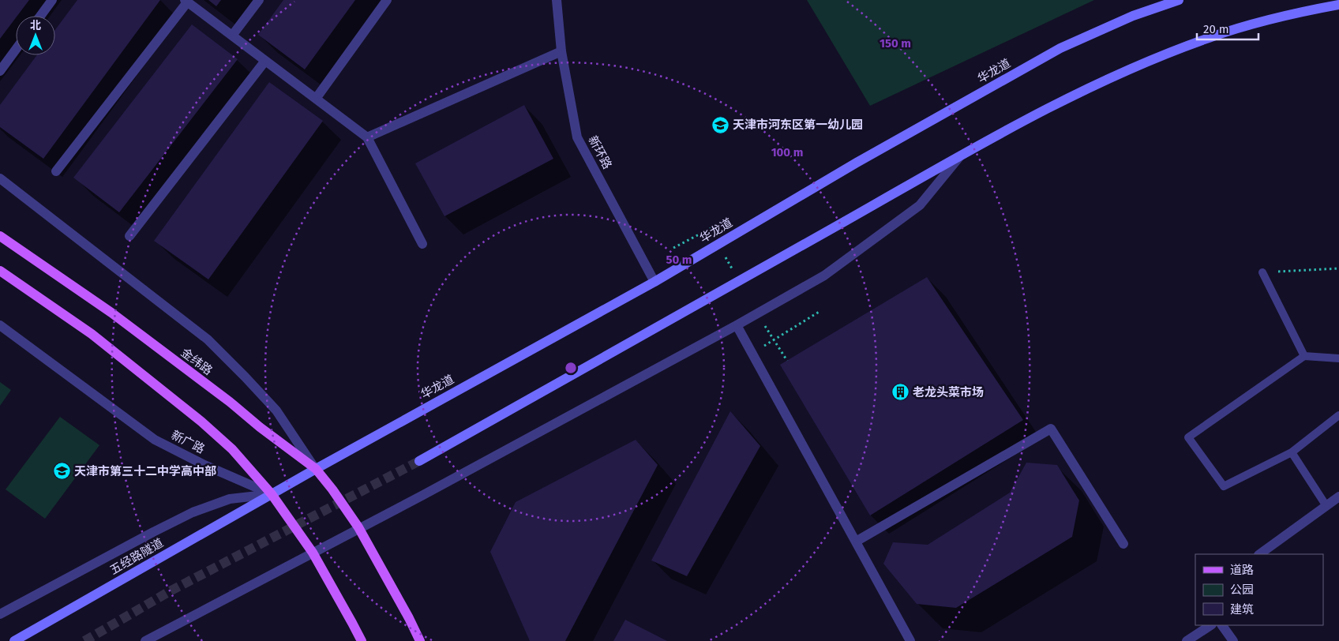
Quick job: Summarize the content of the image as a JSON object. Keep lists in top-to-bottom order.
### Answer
{
  "streets": {
    "main road": ["华龙道", "金纬路", "五经路隧道"],
    "street": ["新环路", "新广路"]
  },
  "crossings": [
    ["华龙道", "新环路"],
    ["华龙道", "金纬路"],
    ["华龙道", "新广路"],
    ["华龙道", "五经路隧道"],
    ["新广路", "五经路隧道"]
  ],
  "places": {
    "school or university": ["天津市河东区第一幼儿园", "天津市第三十二中学高中部"],
    "building": ["老龙头菜市场"]
  },
  "legend": ["道路", "公园", "建筑"],
  "scale_bar": "20 m",
  "north": "top",
  "rings": ["150 m", "100 m", "50 m"]
}
